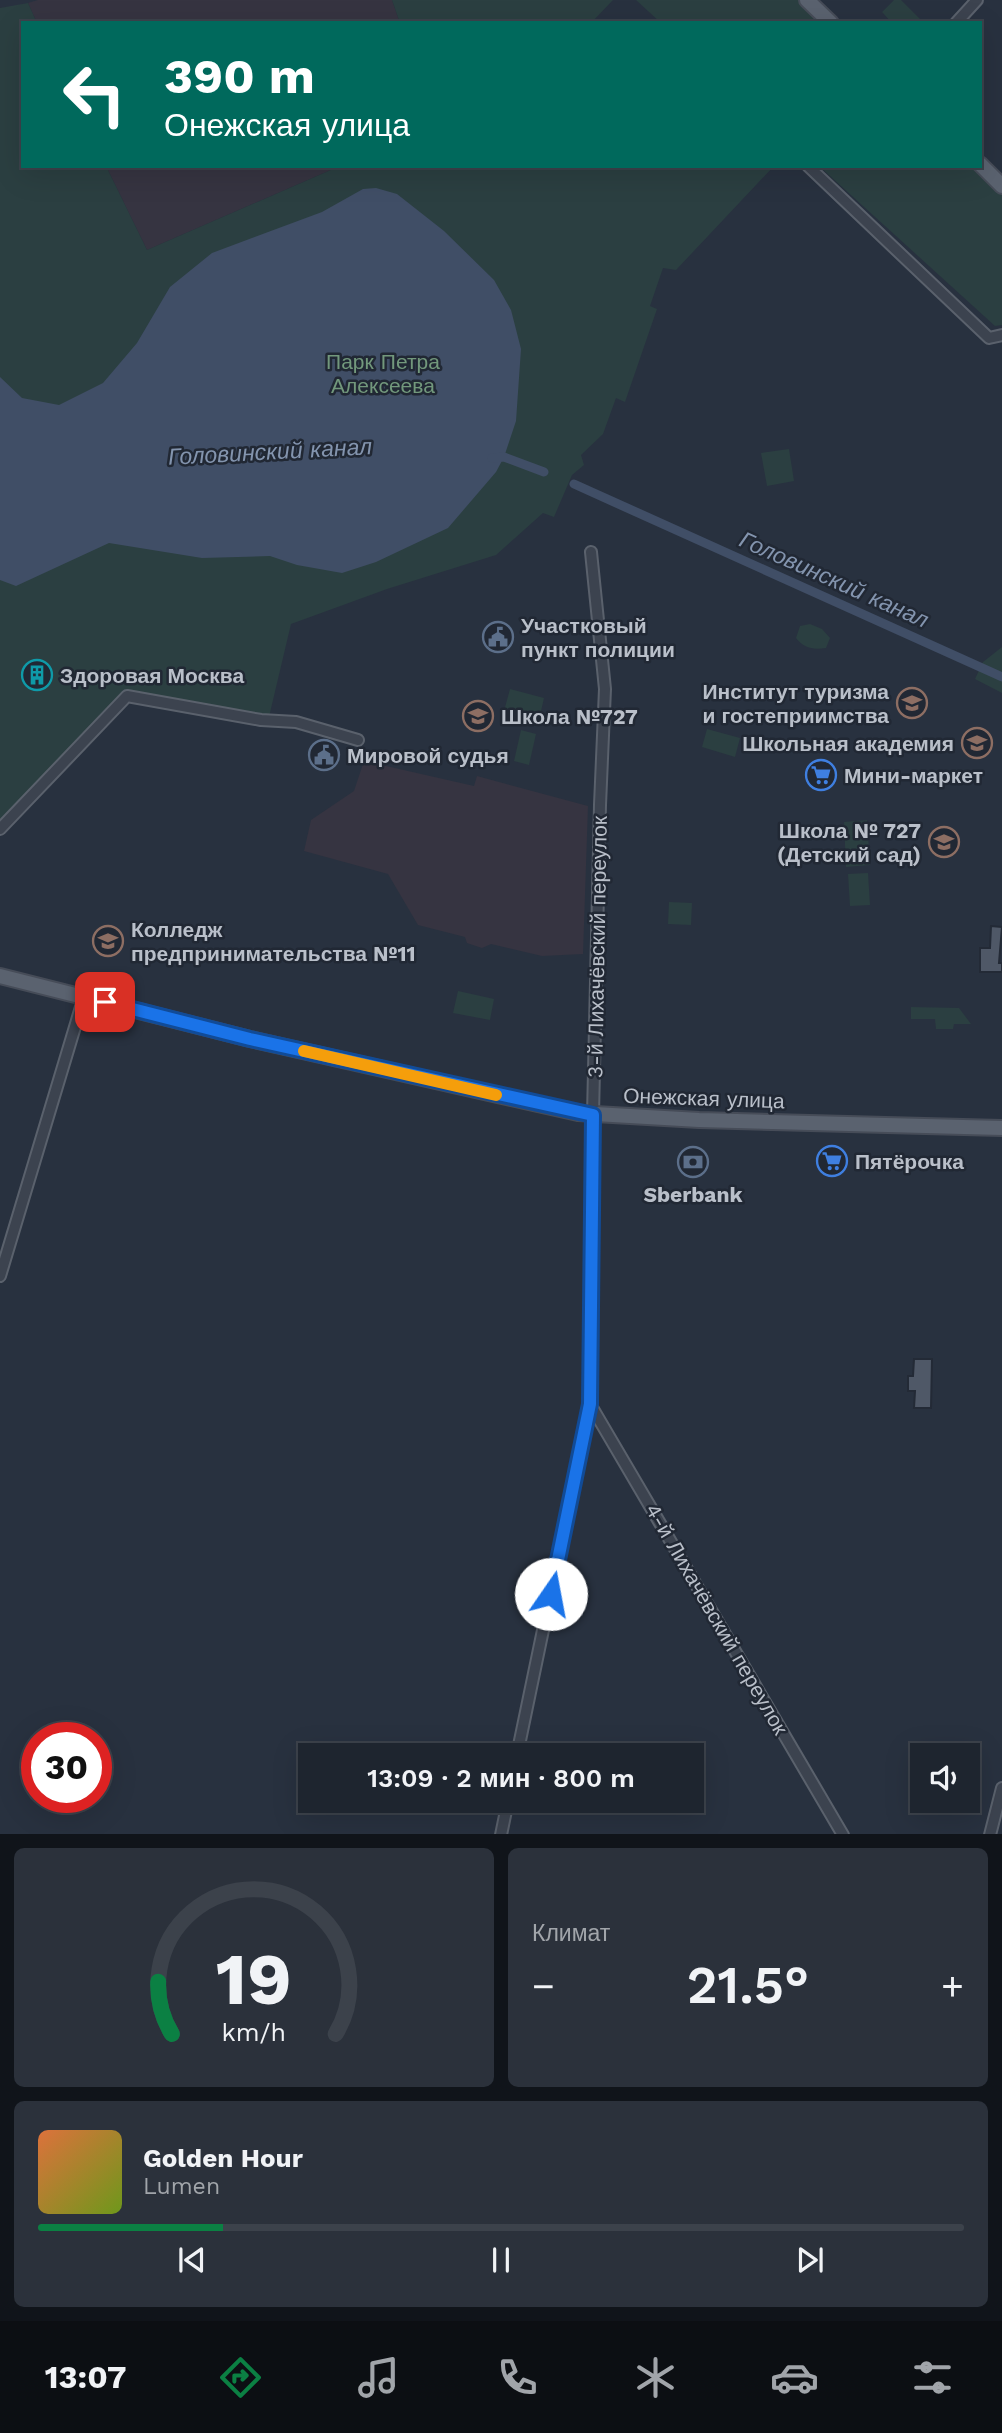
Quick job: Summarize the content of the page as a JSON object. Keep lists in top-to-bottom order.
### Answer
{
  "streets": {
    "main road": ["Онежская улица"],
    "street": ["3-й Лихачёвский переулок", "4-й Лихачёвский переулок"]
  },
  "crossings": [
    ["3-й Лихачёвский переулок", "Онежская улица"],
    ["3-й Лихачёвский переулок", "4-й Лихачёвский переулок"]
  ],
  "water": ["Головинский канал"],
  "parks": ["Парк Петра Алексеева"],
  "places": {
    "public building": ["Участковый пункт полиции", "Мировой судья"],
    "building": ["Здоровая Москва"],
    "school or university": [
      "Институт туризма и гостеприимства",
      "Школа №727",
      "Школьная академия",
      "Школа № 727 (Детский сад)",
      "Колледж предпринимательства №11"
    ],
    "supermarket": ["Мини-маркет", "Пятёрочка"],
    "bank": ["Sberbank"]
  },
  "page": {
    "turn": ["390 m", "Онежская улица"],
    "limit": "30",
    "trip": "13:09 · 2 мин · 800 m",
    "tile": "Климат",
    "heat": ["−", "21.5°", "+"],
    "song": ["Golden Hour", "Lumen"],
    "tabs": "13:07",
    "gauge": ["19", "km/h"]
  }
}
